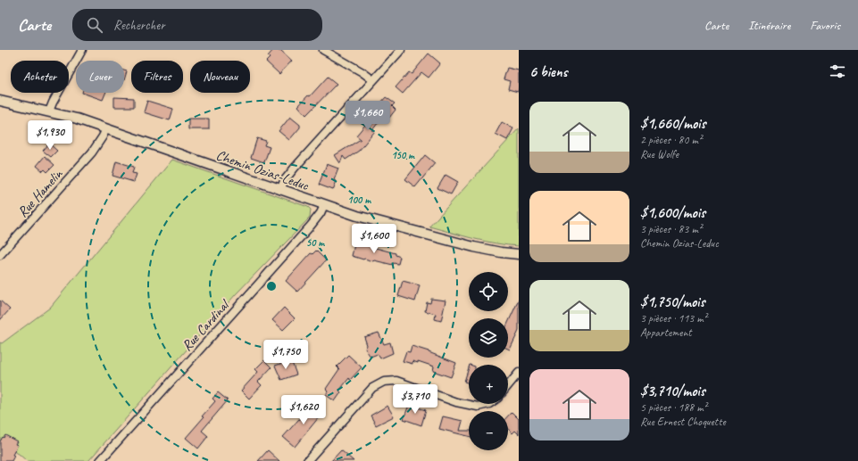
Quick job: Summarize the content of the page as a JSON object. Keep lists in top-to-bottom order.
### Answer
{
  "streets": {
    "street": ["Chemin Ozias-Leduc", "Rue Hamelin", "Rue Cardinal"]
  },
  "crossings": [
    ["Chemin Ozias-Leduc", "Rue Hamelin"],
    ["Chemin Ozias-Leduc", "Rue Cardinal"]
  ],
  "page": {
    "header": "Carte",
    "search": "Rechercher",
    "nav": ["Carte", "Itinéraire", "Favoris"],
    "heading": "6 biens",
    "chip": [
      "Acheter",
      "Louer",
      "Filtres",
      "Nouveau"
    ],
    "list": [
      {
        "name": "$1,660/mois",
        "note": "2 pièces · 80 m² · Rue Wolfe"
      },
      {
        "name": "$1,600/mois",
        "note": "3 pièces · 83 m² · Chemin Ozias-Leduc"
      },
      {
        "name": "$1,750/mois",
        "note": "3 pièces · 113 m² · Appartement"
      },
      {
        "name": "$3,710/mois",
        "note": "5 pièces · 188 m² · Rue Ernest Choquette"
      }
    ],
    "price": [
      "$1,660",
      "$1,930",
      "$1,600",
      "$1,750",
      "$3,710",
      "$1,620"
    ],
    "map_buttons": ["+", "−"]
  },
  "rings": ["150 m", "100 m", "50 m"]
}
